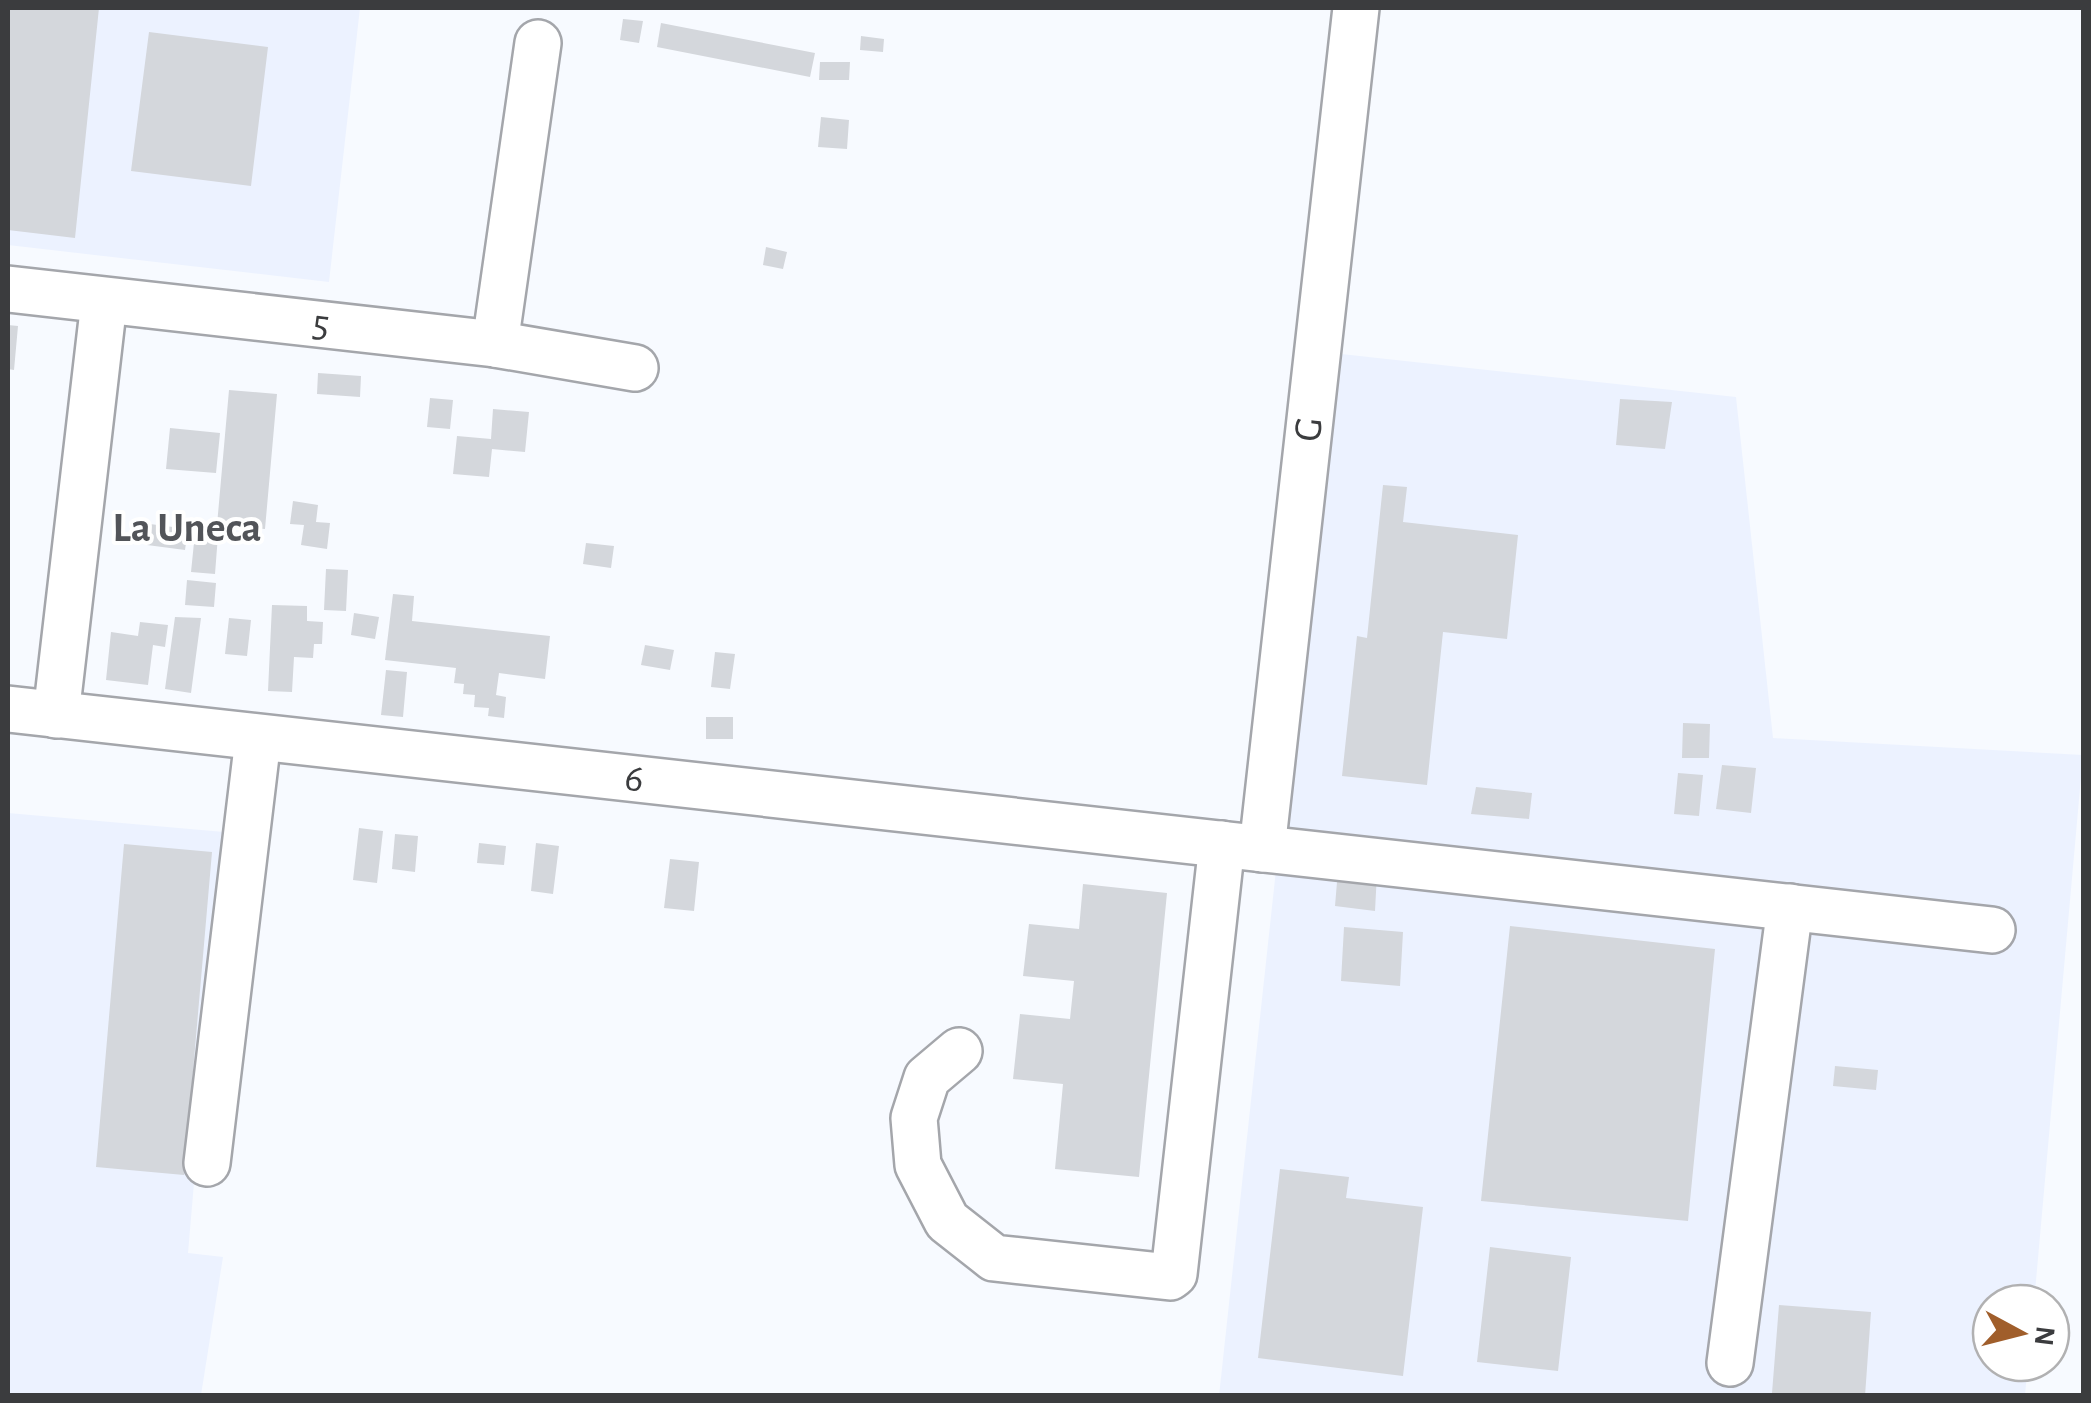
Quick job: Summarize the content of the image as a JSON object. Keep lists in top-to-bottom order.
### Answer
{
  "streets": {
    "street": ["5", "G", "6"]
  },
  "crossings": [
    ["G", "6"]
  ],
  "districts": ["La Uneca"],
  "north": "right"
}
